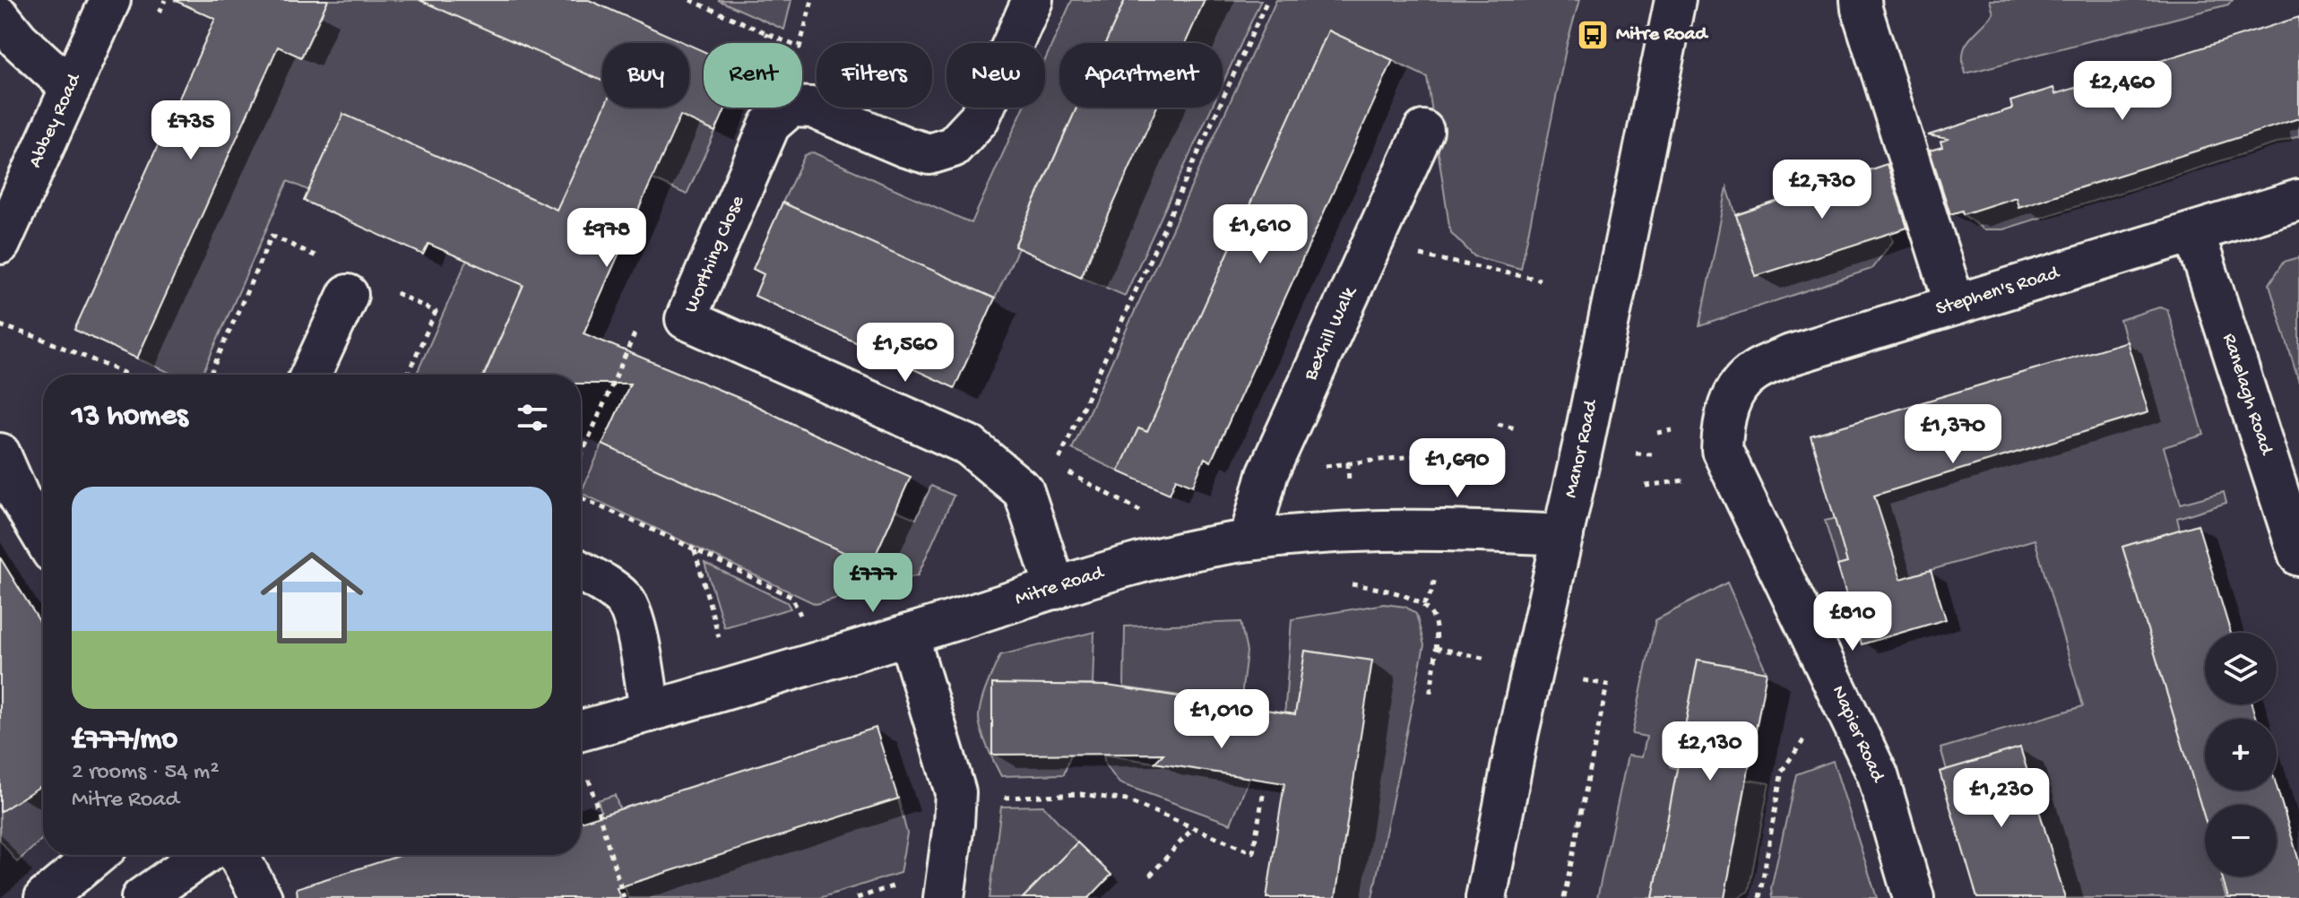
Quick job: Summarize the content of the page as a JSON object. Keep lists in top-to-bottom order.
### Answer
{
  "streets": {
    "street": [
      "Abbey Road",
      "Worthing Close",
      "Stephen's Road",
      "Bexhill Walk",
      "Ranelagh Road",
      "Manor Road",
      "Mitre Road",
      "Napier Road"
    ]
  },
  "crossings": [
    ["Worthing Close", "Mitre Road"],
    ["Stephen's Road", "Ranelagh Road"],
    ["Stephen's Road", "Napier Road"],
    ["Bexhill Walk", "Mitre Road"],
    ["Manor Road", "Mitre Road"]
  ],
  "places": {
    "bus stop": ["Mitre Road"]
  },
  "page": {
    "chip": [
      "Buy",
      "Rent",
      "Filters",
      "New",
      "Apartment"
    ],
    "price": [
      "£2,460",
      "£735",
      "£2,730",
      "£1,610",
      "£978",
      "£1,560",
      "£1,370",
      "£1,690",
      "£777",
      "£810",
      "£1,010",
      "£2,130",
      "£1,230"
    ],
    "heading": "13 homes",
    "list": [
      {
        "name": "£777/mo",
        "note": "2 rooms · 54 m² · Mitre Road"
      }
    ],
    "map_buttons": ["+", "−"]
  }
}
